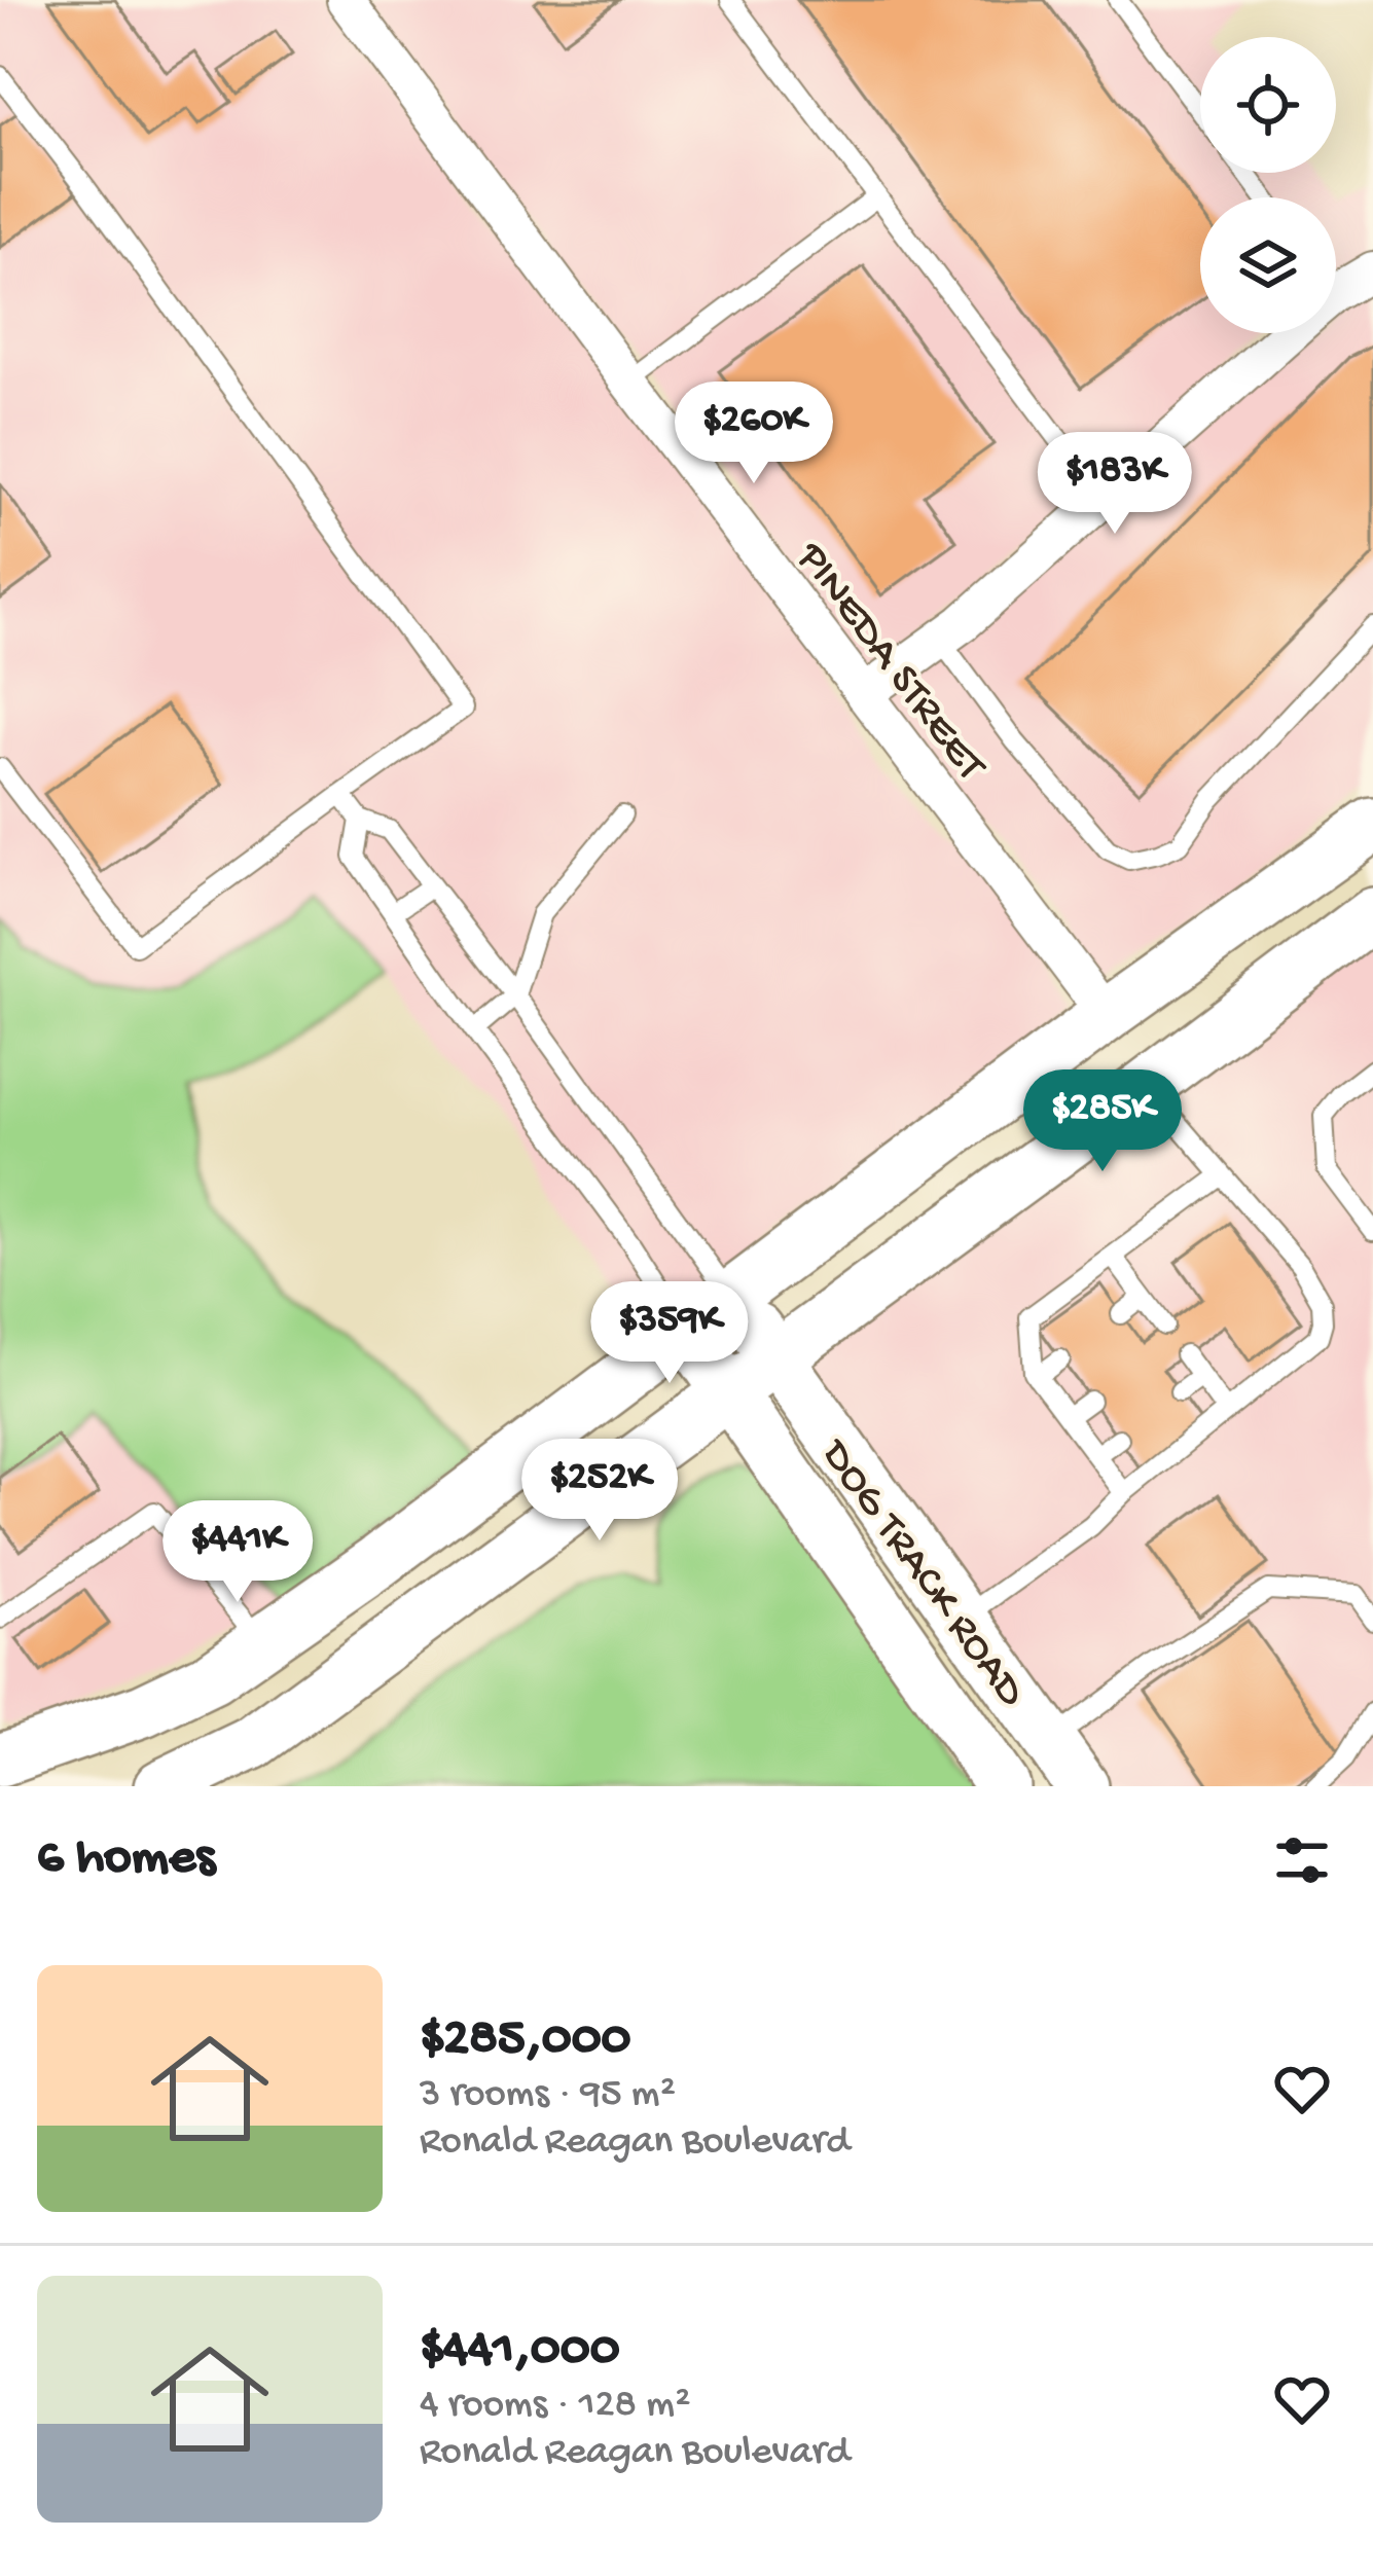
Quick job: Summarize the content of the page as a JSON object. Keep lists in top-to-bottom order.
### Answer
{
  "streets": {
    "main road": ["DOG TRACK ROAD"],
    "street": ["PINEDA STREET"]
  },
  "page": {
    "price": [
      "$260K",
      "$183K",
      "$285K",
      "$359K",
      "$252K",
      "$441K"
    ],
    "heading": "6 homes",
    "list": [
      {
        "name": "$285,000",
        "note": "3 rooms · 95 m² · Ronald Reagan Boulevard"
      },
      {
        "name": "$441,000",
        "note": "4 rooms · 128 m² · Ronald Reagan Boulevard"
      }
    ]
  }
}
